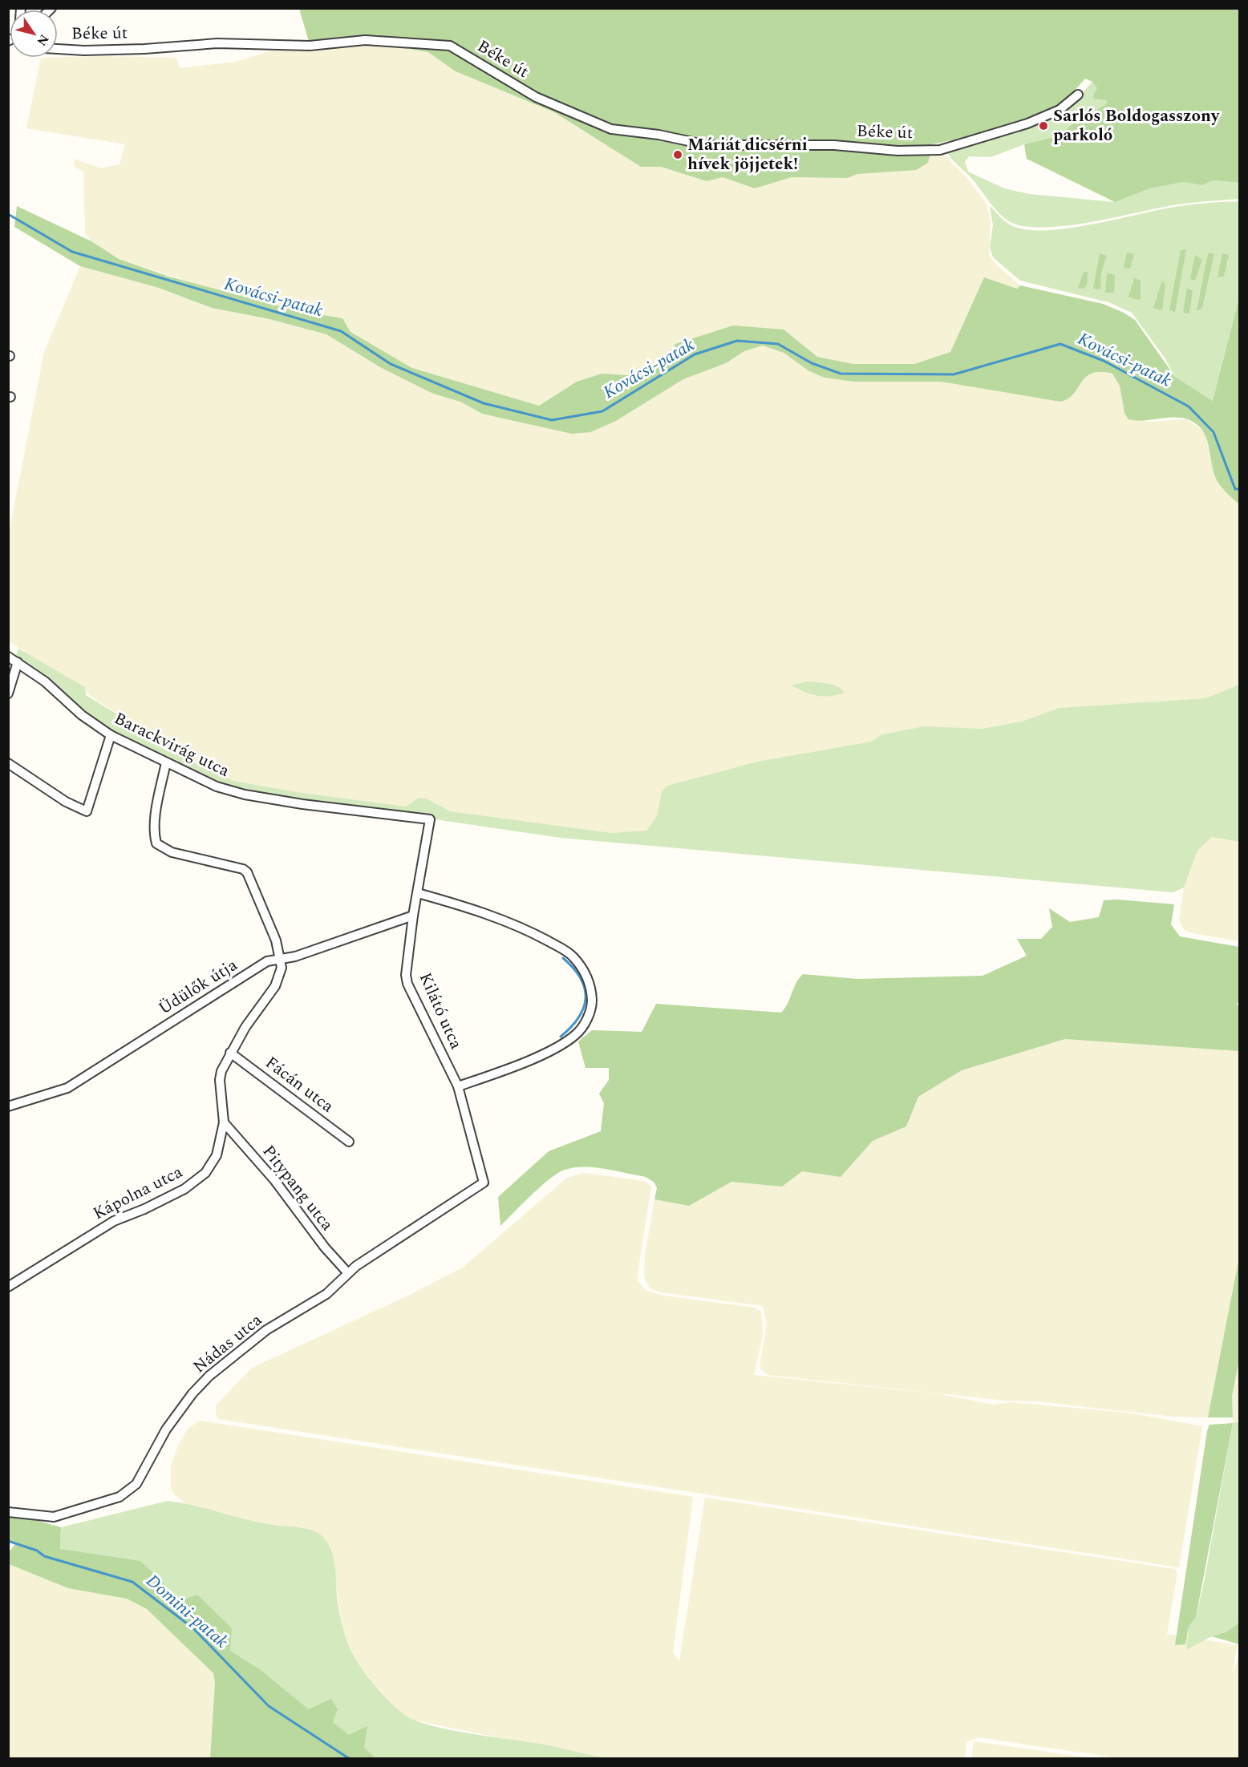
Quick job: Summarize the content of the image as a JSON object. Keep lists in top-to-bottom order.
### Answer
{
  "streets": {
    "street": [
      "Béke út",
      "Barackvirág utca",
      "Üdülők útja",
      "Kilátó utca",
      "Fácán utca",
      "Pitypang utca",
      "Kápolna utca",
      "Nádas utca"
    ]
  },
  "crossings": [
    ["Barackvirág utca", "Kilátó utca"],
    ["Üdülők útja", "Kilátó utca"],
    ["Üdülők útja", "Kápolna utca"],
    ["Kilátó utca", "Nádas utca"],
    ["Fácán utca", "Kápolna utca"],
    ["Pitypang utca", "Kápolna utca"],
    ["Pitypang utca", "Nádas utca"]
  ],
  "water": ["Kovácsi-patak", "Domini-patak"],
  "places": ["Sarlós Boldogasszony parkoló", "Máriát dicsérni hívek jöjjetek!"],
  "north": "bottom right"
}
